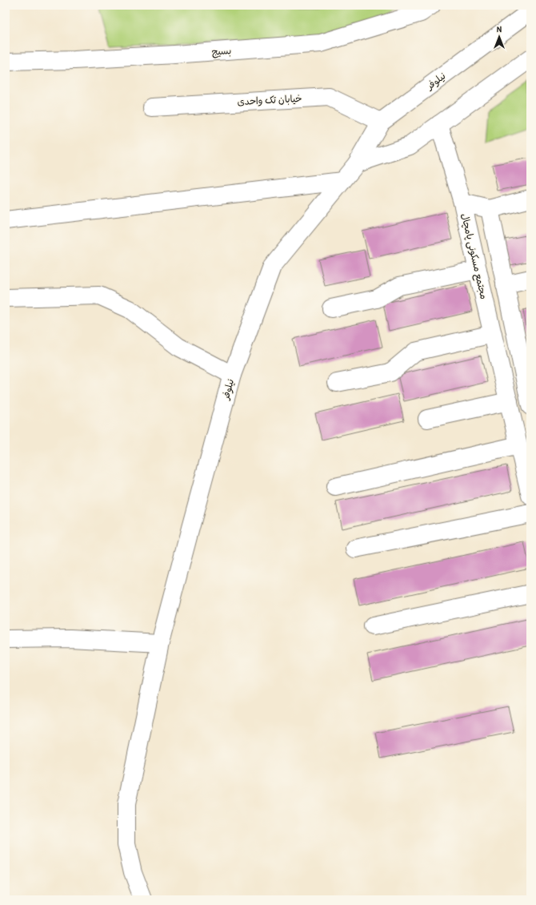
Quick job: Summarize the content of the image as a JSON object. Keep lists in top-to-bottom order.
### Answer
{
  "streets": {
    "street": [
      "بسیج",
      "نیلوفر",
      "خیابان تک واحدی",
      "مجتمع مسکونی پامچال"
    ]
  },
  "crossings": [
    ["نیلوفر", "خیابان تک واحدی"]
  ],
  "north": "top"
}
